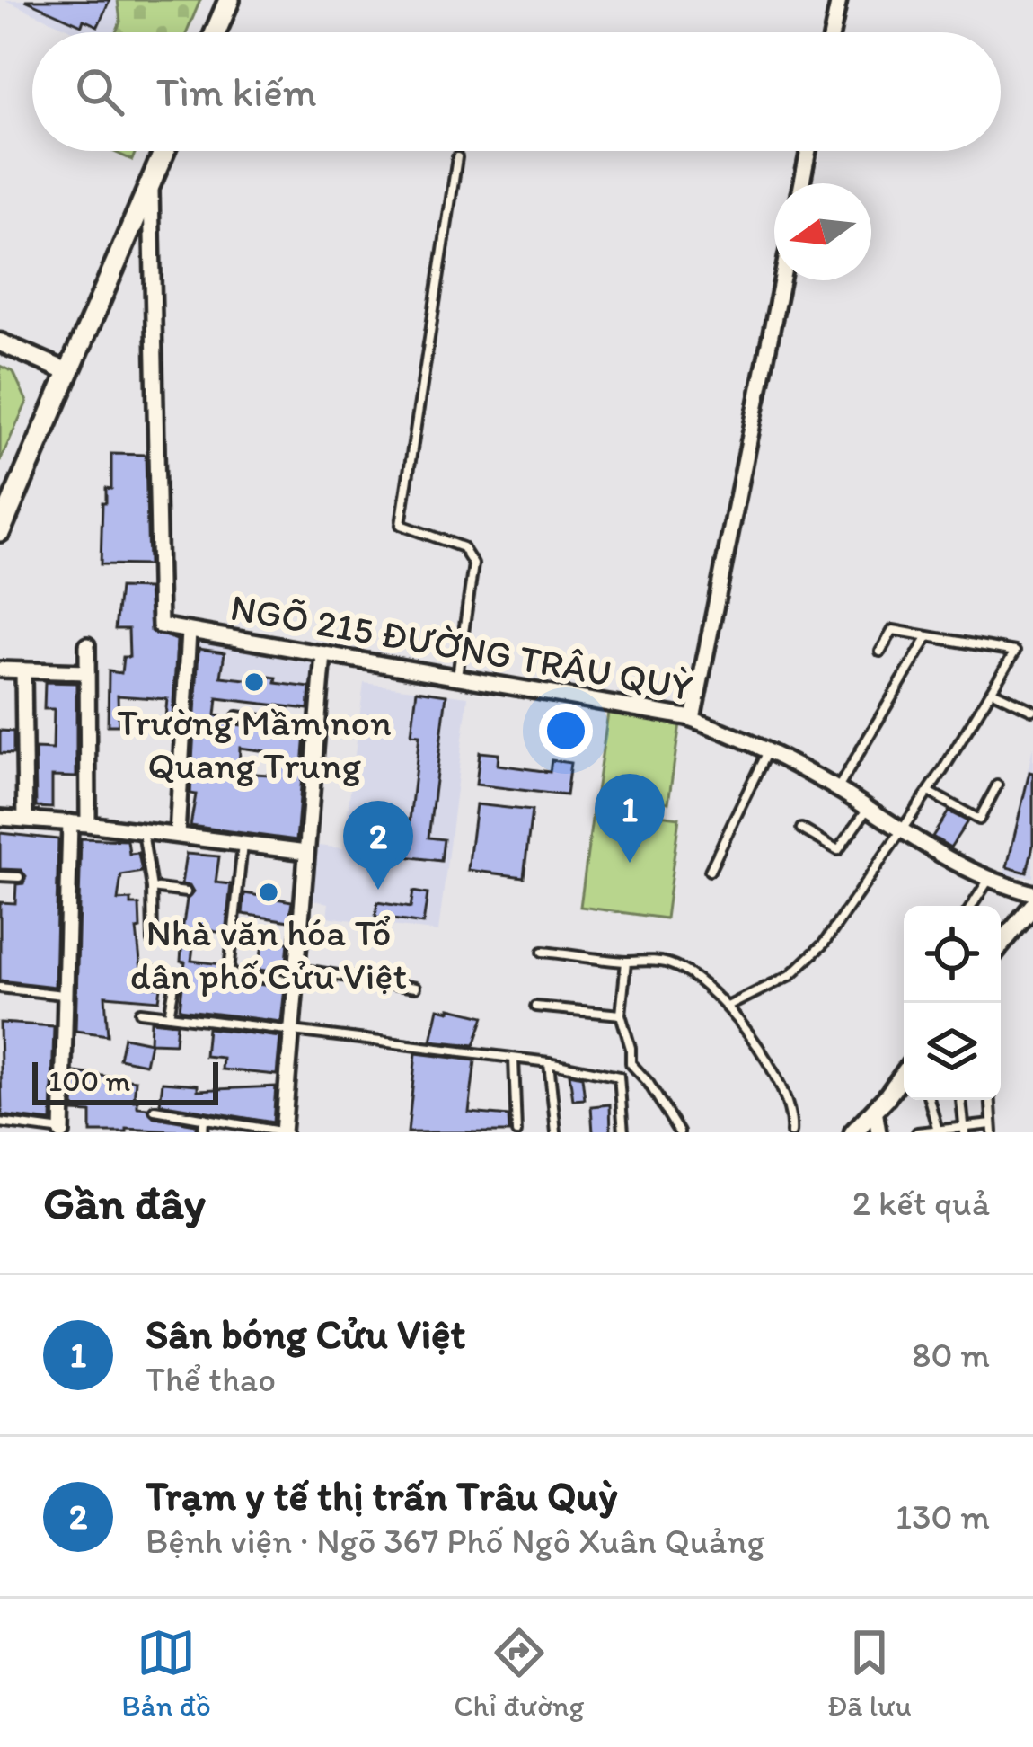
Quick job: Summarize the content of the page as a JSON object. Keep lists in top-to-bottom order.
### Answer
{
  "streets": {
    "street": ["NGÕ 215 ĐƯỜNG TRÂU QUỲ"]
  },
  "places": ["Trường Mầm non Quang Trung", "Nhà văn hóa Tổ dân phố Cửu Việt"],
  "scale_bar": "100 m",
  "north": "left",
  "page": {
    "search": "Tìm kiếm",
    "pins": ["1", "2"],
    "scale": "100 m",
    "heading": ["Gần đây", "2 kết quả"],
    "list": [
      {
        "mark": "1",
        "name": "Sân bóng Cửu Việt",
        "note": "Thể thao",
        "value": "80 m"
      },
      {
        "mark": "2",
        "name": "Trạm y tế thị trấn Trâu Quỳ",
        "note": "Bệnh viện · Ngõ 367 Phố Ngô Xuân Quảng",
        "value": "130 m"
      }
    ],
    "nav": ["Bản đồ", "Chỉ đường", "Đã lưu"]
  }
}
